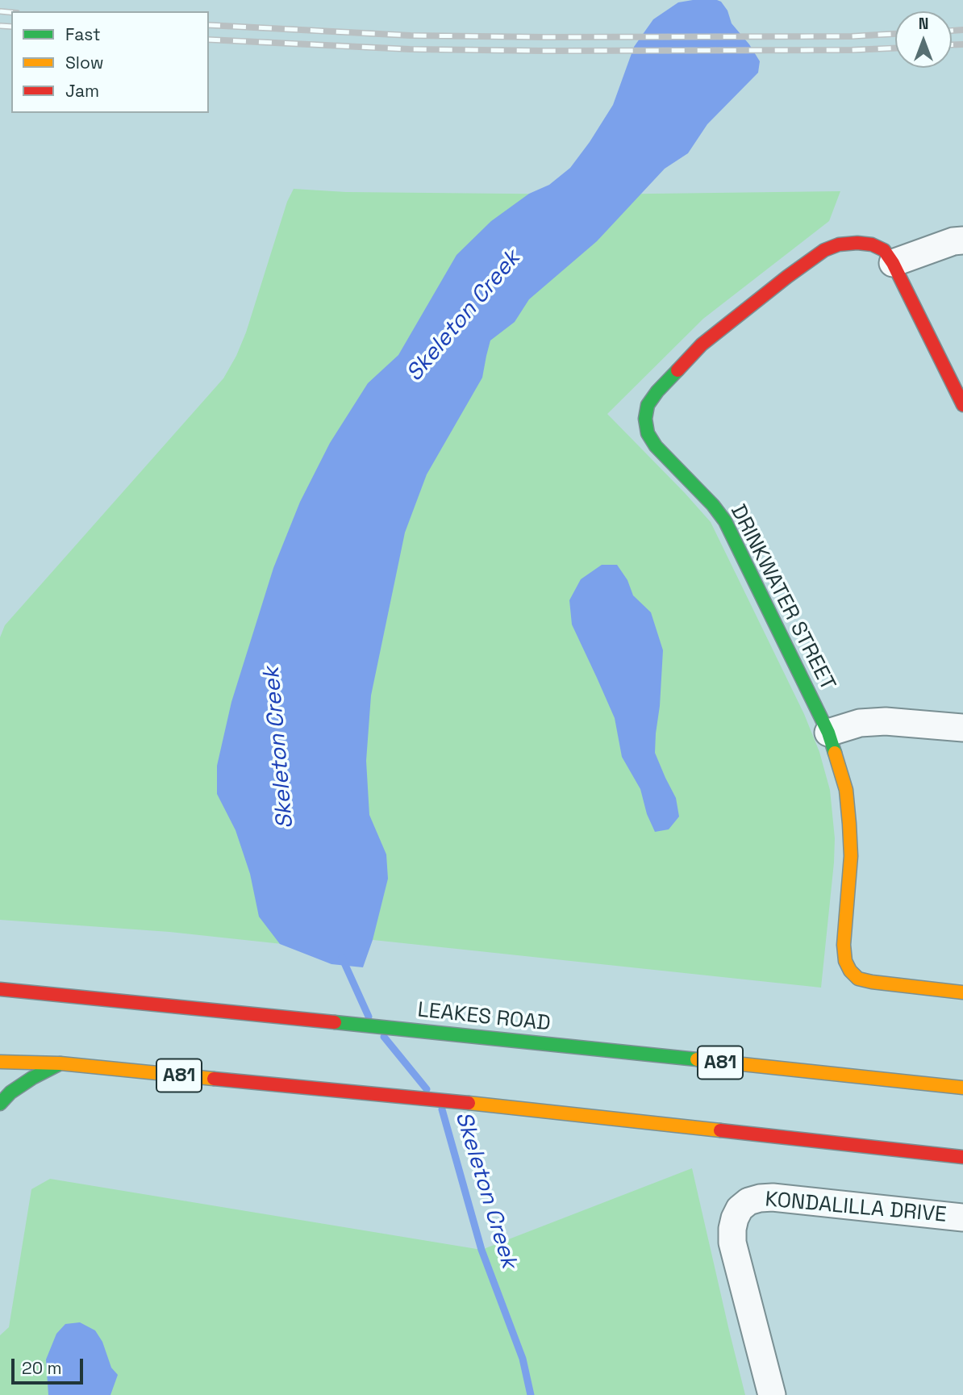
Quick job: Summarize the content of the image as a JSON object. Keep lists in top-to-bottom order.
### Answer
{
  "streets": {
    "main road": ["DRINKWATER STREET", "LEAKES ROAD", "A81"],
    "street": ["KONDALILLA DRIVE"]
  },
  "water": ["Skeleton Creek"],
  "legend": ["Fast", "Slow", "Jam"],
  "scale_bar": "20 m",
  "north": "top"
}
